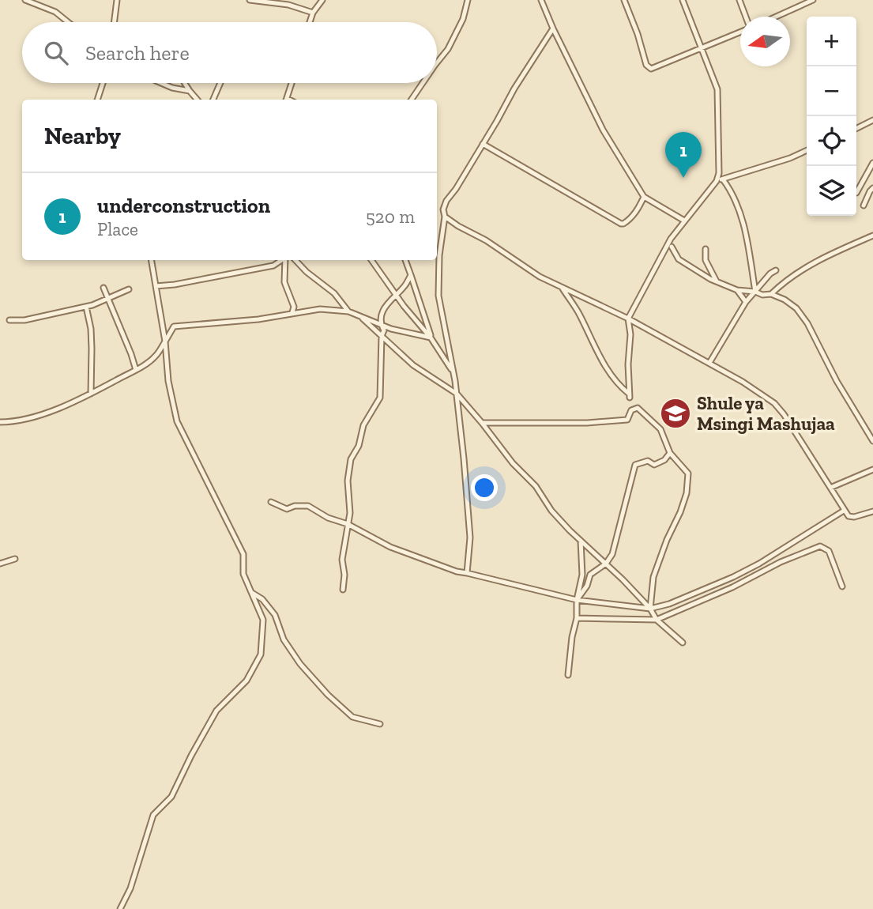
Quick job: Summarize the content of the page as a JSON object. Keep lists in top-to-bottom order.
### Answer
{
  "places": {
    "school or university": ["Shule ya Msingi Mashujaa"]
  },
  "north": "left",
  "page": {
    "map_buttons": ["+", "−"],
    "search": "Search here",
    "heading": "Nearby",
    "pins": "1",
    "list": [
      {
        "mark": "1",
        "name": "underconstruction",
        "note": "Place",
        "value": "520 m"
      }
    ]
  }
}
